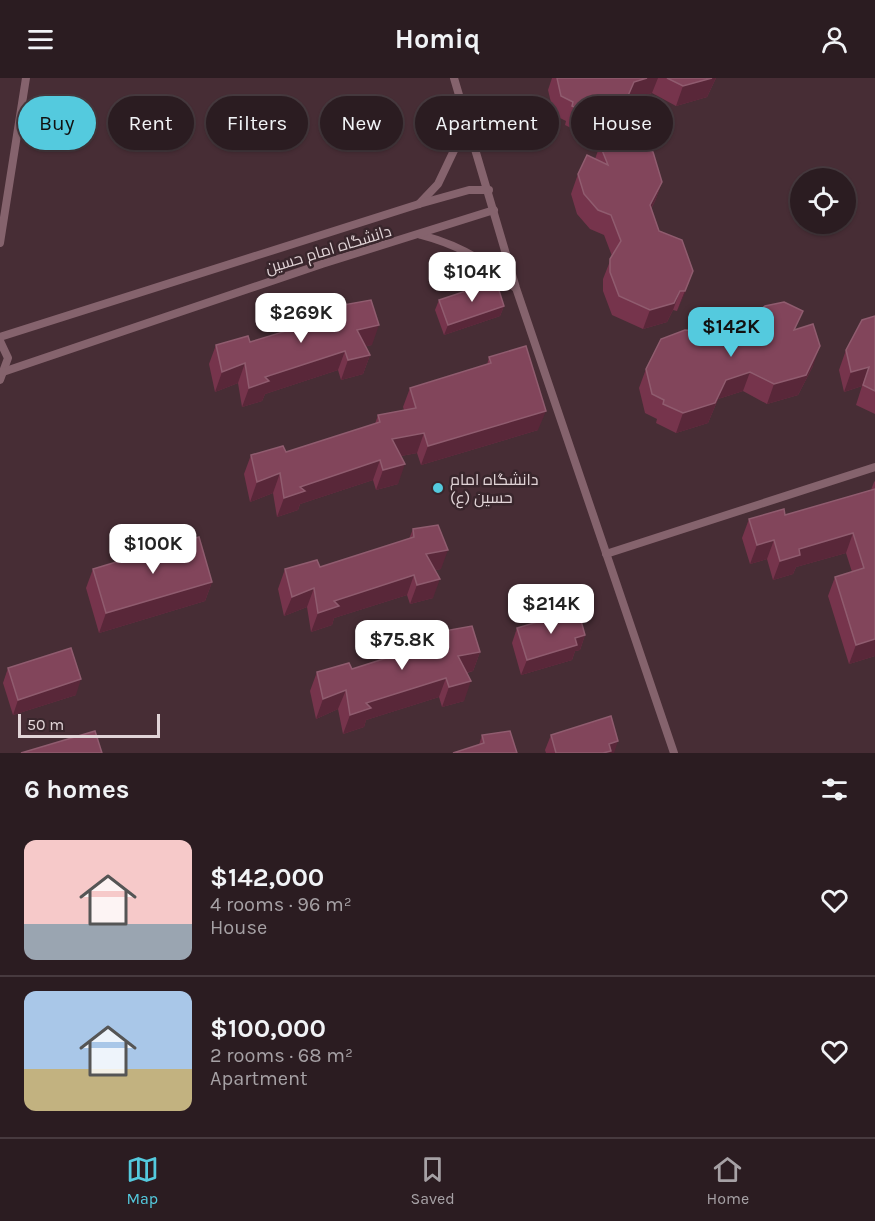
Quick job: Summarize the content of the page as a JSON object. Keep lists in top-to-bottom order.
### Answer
{
  "streets": {
    "lane": ["دانشگاه امام حسین"]
  },
  "places": ["دانشگاه امام حسین (ع)"],
  "scale_bar": "50 m",
  "page": {
    "header": "Homiq",
    "chip": [
      "Buy",
      "Rent",
      "Filters",
      "New",
      "Apartment",
      "House"
    ],
    "price": [
      "$104K",
      "$269K",
      "$142K",
      "$100K",
      "$214K",
      "$75.8K"
    ],
    "scale": "50 m",
    "heading": "6 homes",
    "list": [
      {
        "name": "$142,000",
        "note": "4 rooms · 96 m² · House"
      },
      {
        "name": "$100,000",
        "note": "2 rooms · 68 m² · Apartment"
      }
    ],
    "tabs": ["Map", "Saved", "Home"]
  }
}
